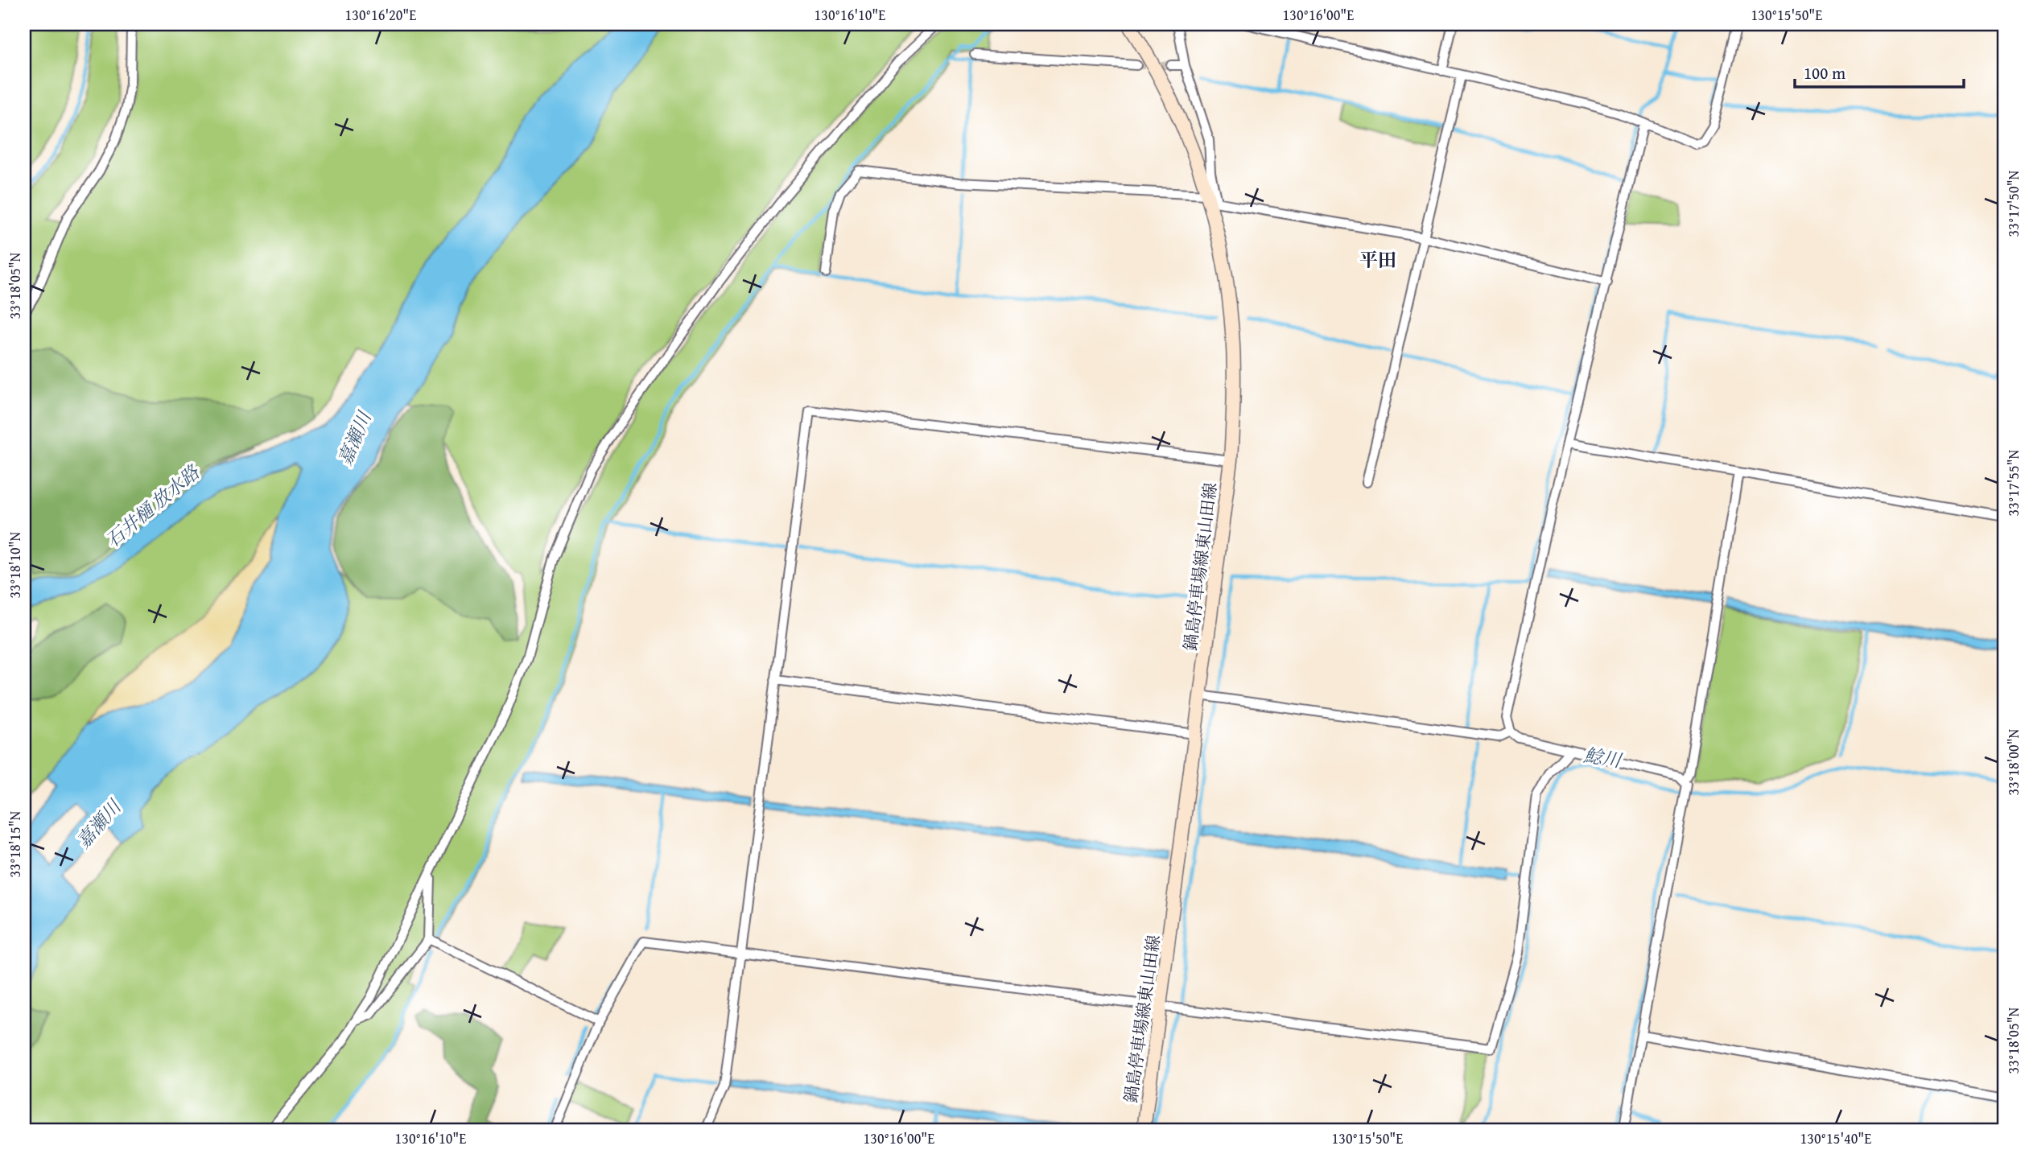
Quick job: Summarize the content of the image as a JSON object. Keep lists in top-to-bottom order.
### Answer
{
  "streets": {
    "main road": ["鍋島停車場線東山田線"]
  },
  "districts": ["平田"],
  "water": ["嘉瀬川", "石井樋 放水路", "鯰川"],
  "scale_bar": "100 m",
  "coordinates": [
    "130°16'20\"E",
    "130°16'10\"E",
    "130°16'00\"E",
    "130°15'50\"E",
    "33°17'50\"N",
    "33°18'05\"N",
    "33°17'55\"N",
    "33°18'10\"N",
    "33°18'00\"N",
    "33°18'15\"N",
    "130°15'40\"E"
  ]
}
